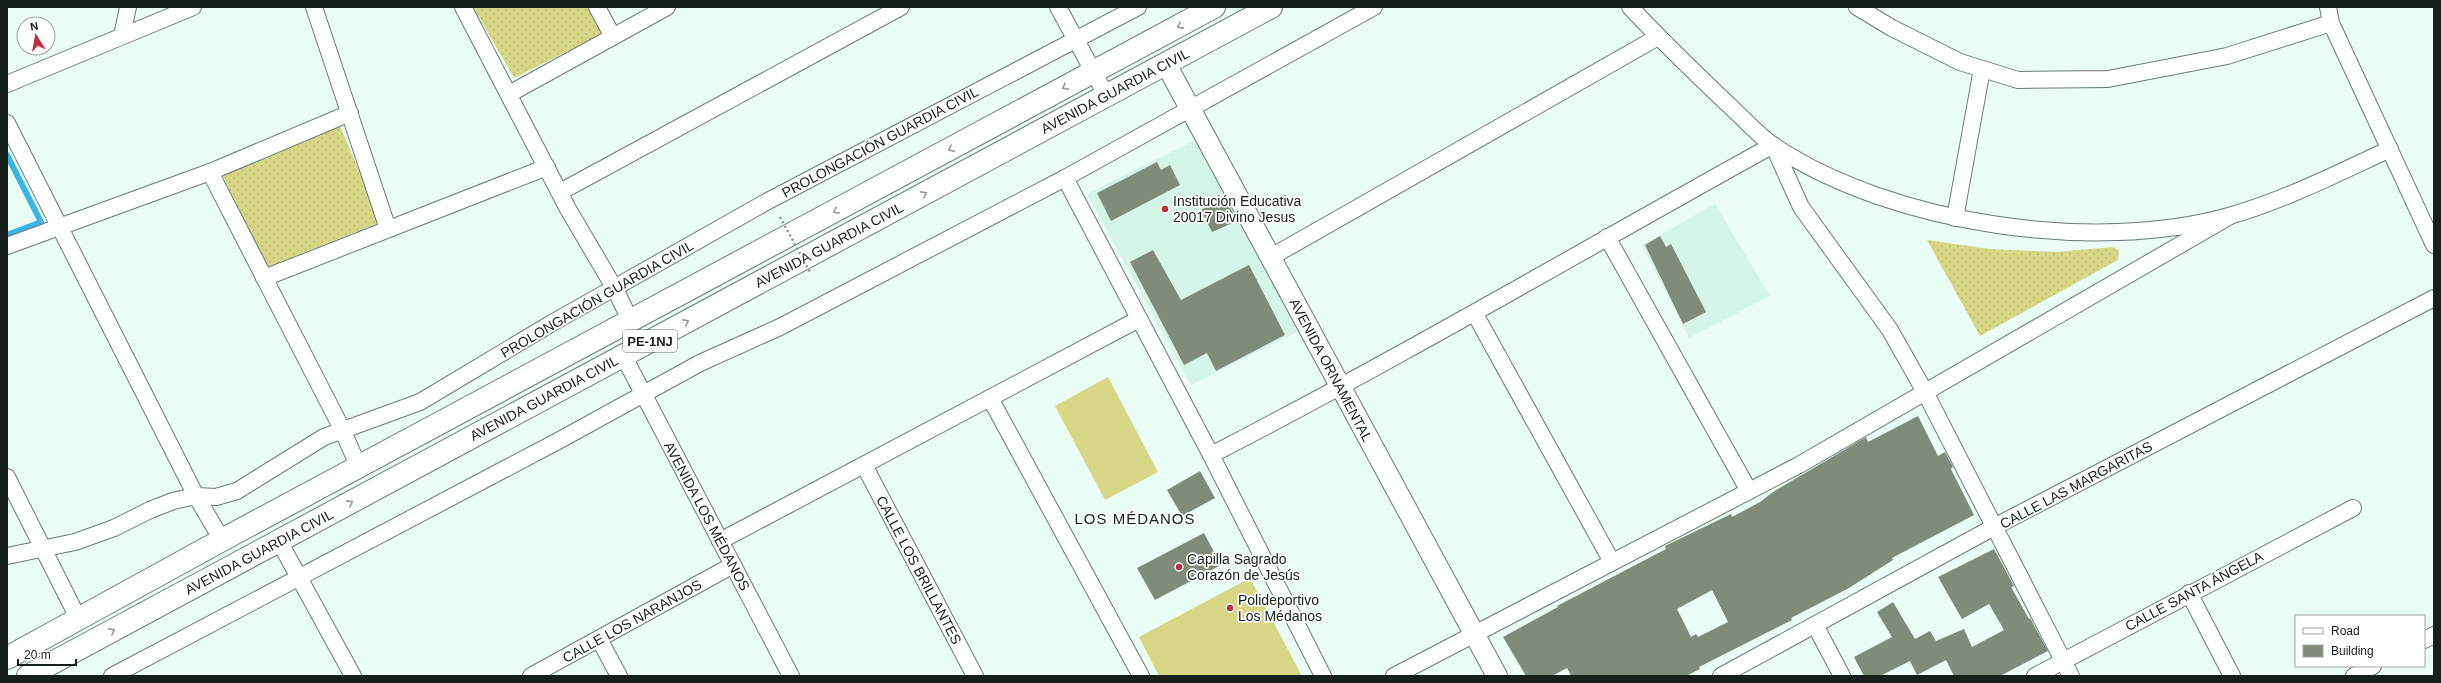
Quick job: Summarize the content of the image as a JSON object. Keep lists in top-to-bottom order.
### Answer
{
  "streets": {
    "highway": ["AVENIDA GUARDIA CIVIL", "PE-1NJ"],
    "street": [
      "PROLONGACIÓN GUARDIA CIVIL",
      "AVENIDA ORNAMENTAL",
      "CALLE LAS MARGARITAS",
      "AVENIDA LOS MÉDANOS",
      "CALLE LOS BRILLANTES",
      "CALLE SANTA ÁNGELA",
      "CALLE LOS NARANJOS"
    ]
  },
  "crossings": [
    ["AVENIDA GUARDIA CIVIL", "AVENIDA ORNAMENTAL"],
    ["AVENIDA GUARDIA CIVIL", "AVENIDA LOS MÉDANOS"],
    ["AVENIDA LOS MÉDANOS", "CALLE LOS NARANJOS"]
  ],
  "districts": ["LOS MÉDANOS"],
  "places": ["Institución Educativa 20017 Divino Jesus", "Capilla Sagrado Corazón de Jesús", "Polideportivo Los Médanos"],
  "legend": ["Road", "Building"],
  "scale_bar": "20 m",
  "north": "top"
}
